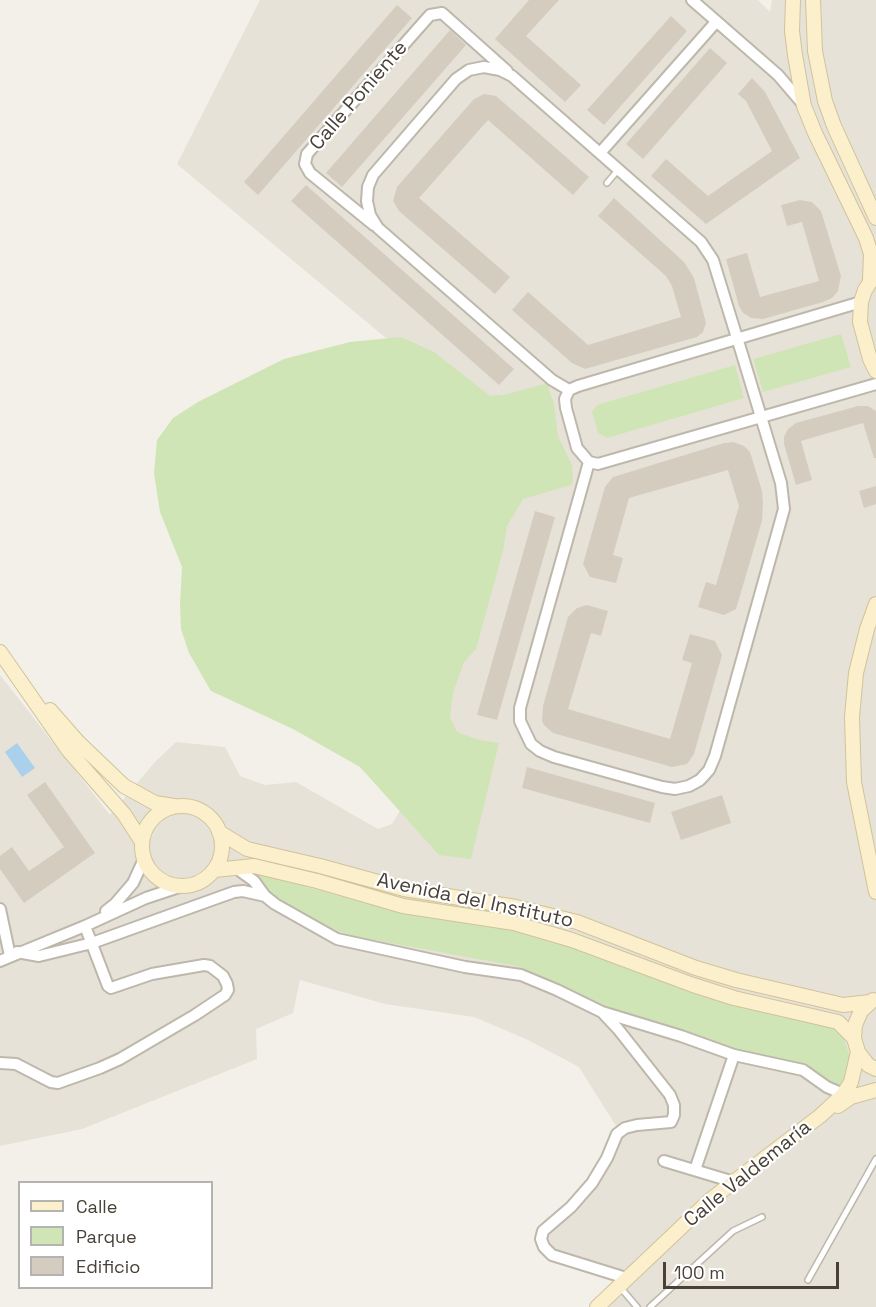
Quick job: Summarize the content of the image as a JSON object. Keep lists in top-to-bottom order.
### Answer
{
  "streets": {
    "main road": ["Avenida del Instituto", "Calle Valdemaría"],
    "street": ["Calle Poniente"]
  },
  "crossings": [
    ["Avenida del Instituto", "Calle Valdemaría"]
  ],
  "legend": ["Calle", "Parque", "Edificio"],
  "scale_bar": "100 m"
}
